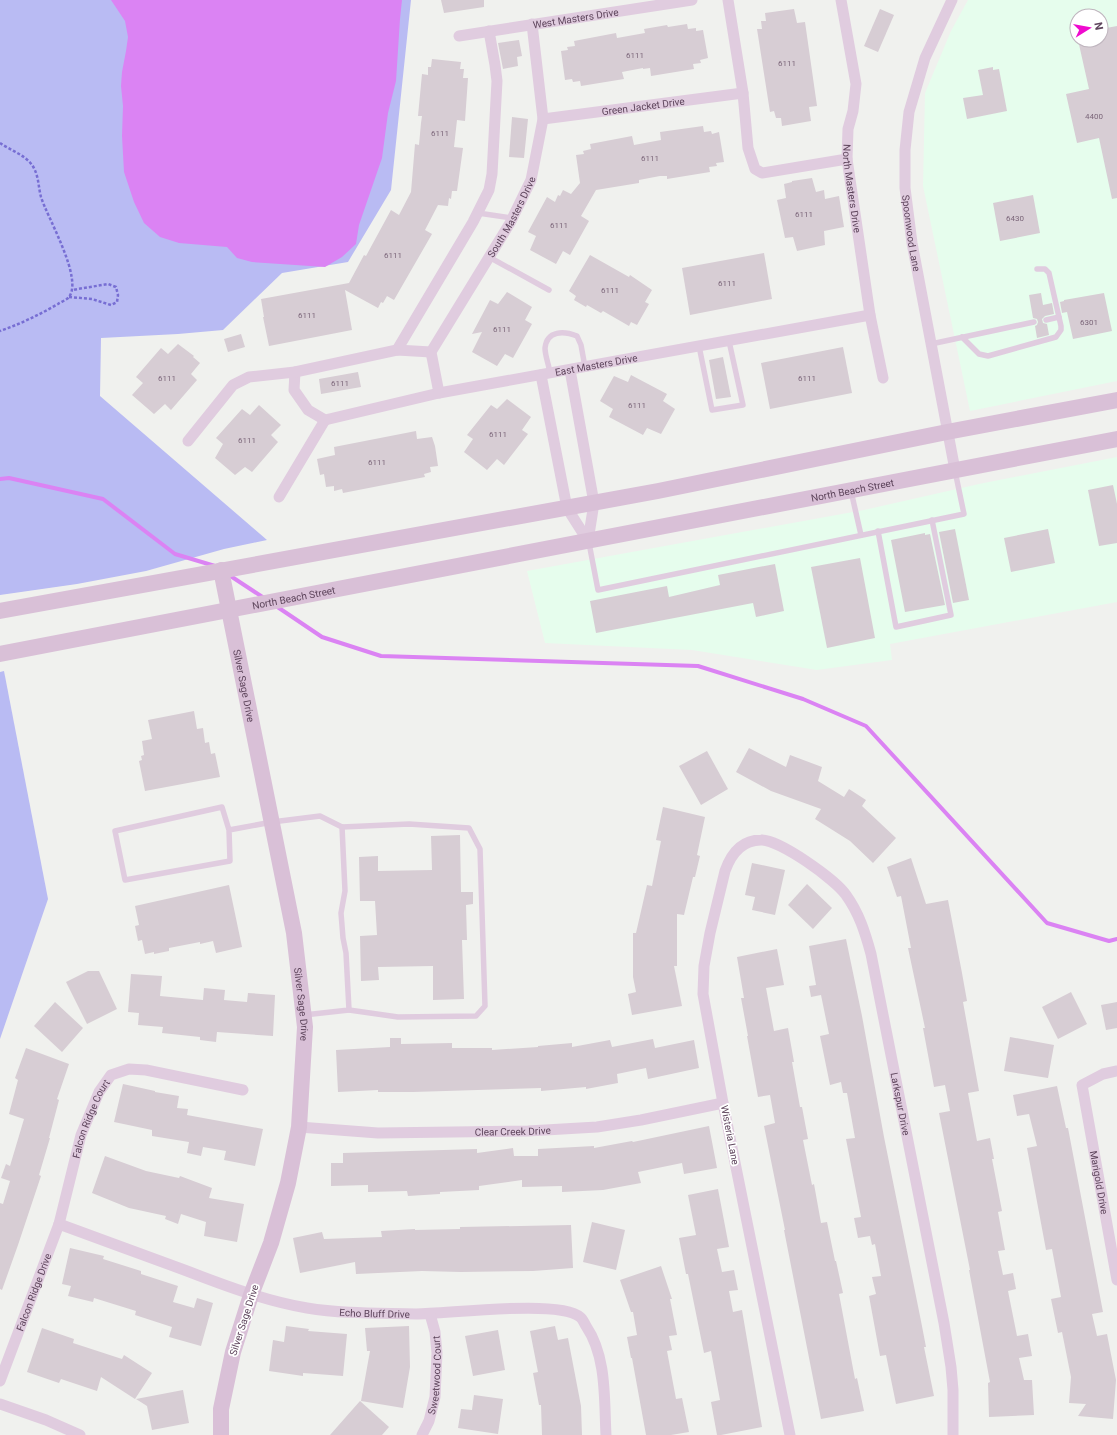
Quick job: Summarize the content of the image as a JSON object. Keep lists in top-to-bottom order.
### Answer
{
  "streets": {
    "main road": ["North Beach Street", "Silver Sage Drive"],
    "street": [
      "West Masters Drive",
      "Green Jacket Drive",
      "North Masters Drive",
      "South Masters Drive",
      "Spoonwood Lane",
      "East Masters Drive",
      "Larkspur Drive",
      "Falcon Ridge Court",
      "Clear Creek Drive",
      "Wisteria Lane",
      "Marigold Drive",
      "Falcon Ridge Drive",
      "Echo Bluff Drive",
      "Sweetwood Court"
    ]
  },
  "crossings": [
    ["West Masters Drive", "South Masters Drive"],
    ["Green Jacket Drive", "South Masters Drive"],
    ["North Masters Drive", "East Masters Drive"],
    ["Spoonwood Lane", "North Beach Street"],
    ["North Beach Street", "Silver Sage Drive"],
    ["Silver Sage Drive", "Clear Creek Drive"],
    ["Silver Sage Drive", "Echo Bluff Drive"],
    ["Larkspur Drive", "Wisteria Lane"],
    ["Falcon Ridge Court", "Falcon Ridge Drive"],
    ["Clear Creek Drive", "Wisteria Lane"],
    ["Falcon Ridge Drive", "Echo Bluff Drive"],
    ["Echo Bluff Drive", "Sweetwood Court"]
  ],
  "house_numbers": [
    "6111",
    "6111",
    "4400",
    "6111",
    "6111",
    "6111",
    "6430",
    "6111",
    "6111",
    "6111",
    "6111",
    "6111",
    "6301",
    "6111",
    "6111",
    "6111",
    "6111",
    "6111",
    "6111",
    "6111",
    "6111"
  ],
  "north": "right"
}
